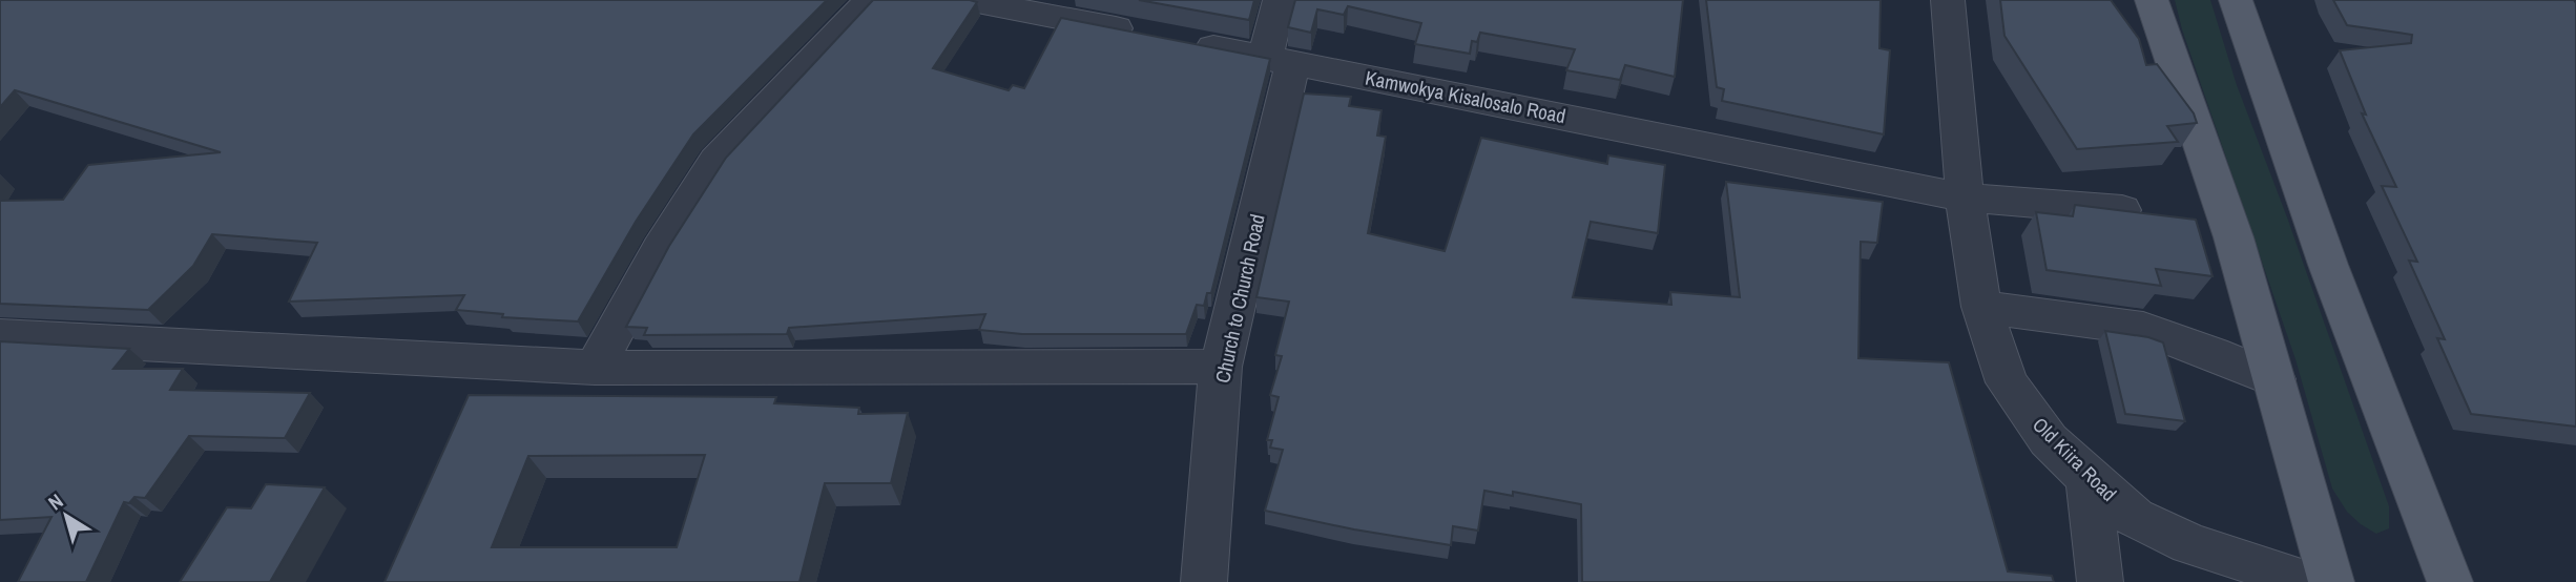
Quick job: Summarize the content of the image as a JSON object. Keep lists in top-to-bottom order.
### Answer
{
  "streets": {
    "street": ["Kamwokya Kisalosalo Road", "Church to Church Road", "Old Kiira Road"]
  },
  "crossings": [
    ["Kamwokya Kisalosalo Road", "Church to Church Road"],
    ["Kamwokya Kisalosalo Road", "Old Kiira Road"]
  ],
  "north": "top left"
}
